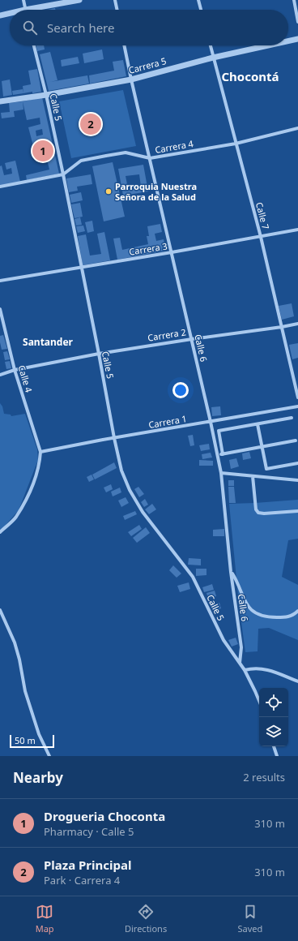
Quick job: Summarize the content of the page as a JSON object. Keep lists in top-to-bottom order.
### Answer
{
  "streets": {
    "street": [
      "Carrera 5",
      "Calle 5",
      "Carrera 4",
      "Calle 7",
      "Carrera 3",
      "Carrera 2",
      "Calle 6",
      "Calle 4",
      "Carrera 1"
    ]
  },
  "crossings": [
    ["Carrera 5", "Calle 5"],
    ["Carrera 5", "Calle 7"],
    ["Carrera 5", "Calle 6"],
    ["Calle 5", "Carrera 4"],
    ["Calle 5", "Carrera 3"],
    ["Calle 5", "Carrera 2"],
    ["Calle 5", "Calle 6"],
    ["Calle 5", "Carrera 1"],
    ["Carrera 4", "Calle 7"],
    ["Carrera 4", "Calle 6"],
    ["Calle 7", "Carrera 3"],
    ["Calle 7", "Carrera 2"],
    ["Carrera 3", "Calle 6"],
    ["Carrera 2", "Calle 6"],
    ["Carrera 2", "Calle 4"],
    ["Calle 6", "Carrera 1"],
    ["Calle 4", "Carrera 1"]
  ],
  "districts": ["Chocontá", "Santander"],
  "places": ["Parroquia Nuestra Señora de la Salud"],
  "scale_bar": "50 m",
  "page": {
    "search": "Search here",
    "pins": ["2", "1"],
    "scale": "50 m",
    "heading": ["Nearby", "2 results"],
    "list": [
      {
        "mark": "1",
        "name": "Drogueria Choconta",
        "note": "Pharmacy · Calle 5",
        "value": "310 m"
      },
      {
        "mark": "2",
        "name": "Plaza Principal",
        "note": "Park · Carrera 4",
        "value": "310 m"
      }
    ],
    "nav": ["Map", "Directions", "Saved"]
  }
}
